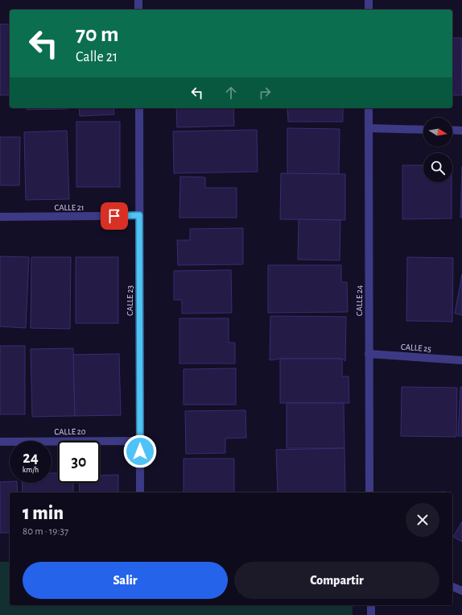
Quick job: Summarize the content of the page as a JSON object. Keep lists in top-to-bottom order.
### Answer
{
  "streets": {
    "street": [
      "CALLE 21",
      "CALLE 23",
      "CALLE 24",
      "CALLE 25",
      "CALLE 20"
    ]
  },
  "crossings": [
    ["CALLE 21", "CALLE 23"],
    ["CALLE 23", "CALLE 20"],
    ["CALLE 24", "CALLE 25"]
  ],
  "north": "right",
  "page": {
    "turn": ["70 m", "Calle 21"],
    "speed": "24 km/h",
    "limit": "30",
    "heading": ["1 min", "80 m · 19:37"],
    "buttons": ["Salir", "Compartir"]
  }
}
